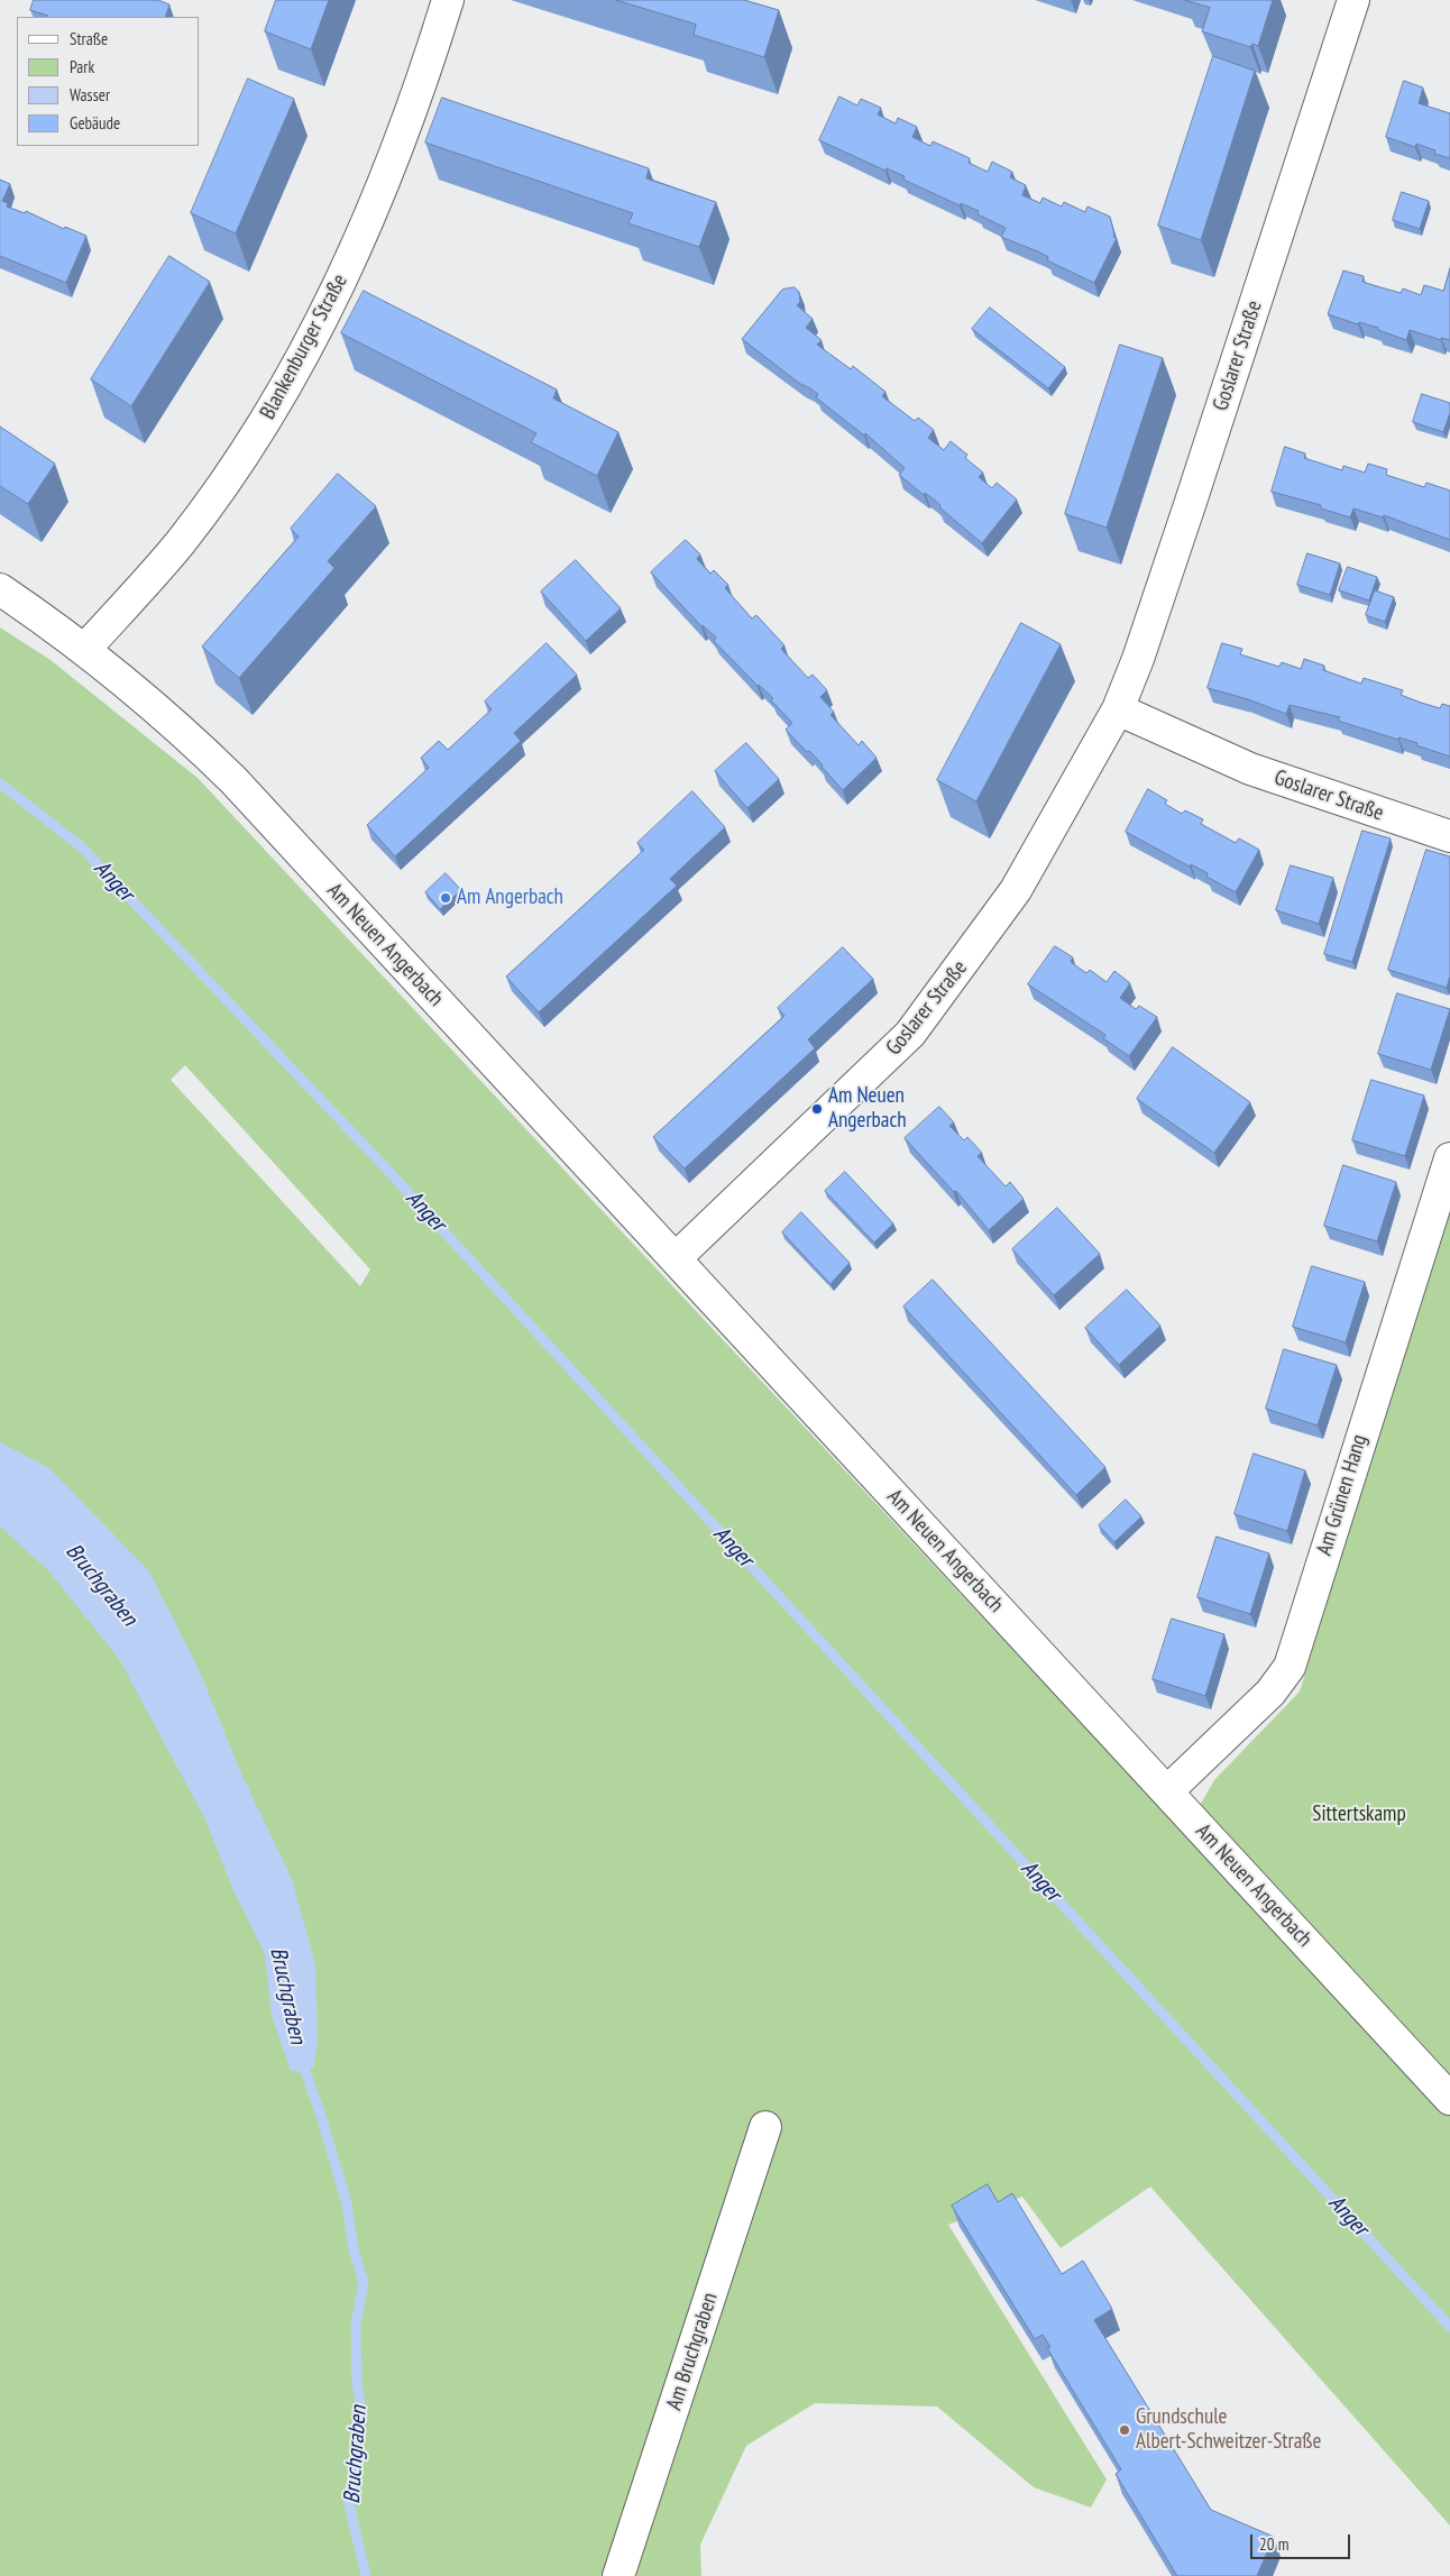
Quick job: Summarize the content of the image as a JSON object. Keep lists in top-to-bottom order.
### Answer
{
  "streets": {
    "street": [
      "Blankenburger Straße",
      "Goslarer Straße",
      "Am Neuen Angerbach",
      "Am Grünen Hang",
      "Am Bruchgraben"
    ]
  },
  "crossings": [
    ["Blankenburger Straße", "Am Neuen Angerbach"],
    ["Goslarer Straße", "Am Neuen Angerbach"],
    ["Am Neuen Angerbach", "Am Grünen Hang"]
  ],
  "water": ["Anger", "Bruchgraben"],
  "parks": ["Sittertskamp"],
  "places": ["Am Angerbach", "Am Neuen Angerbach", "Grundschule Albert-Schweitzer-Straße"],
  "legend": [
    "Straße",
    "Park",
    "Wasser",
    "Gebäude"
  ],
  "scale_bar": "20 m"
}
